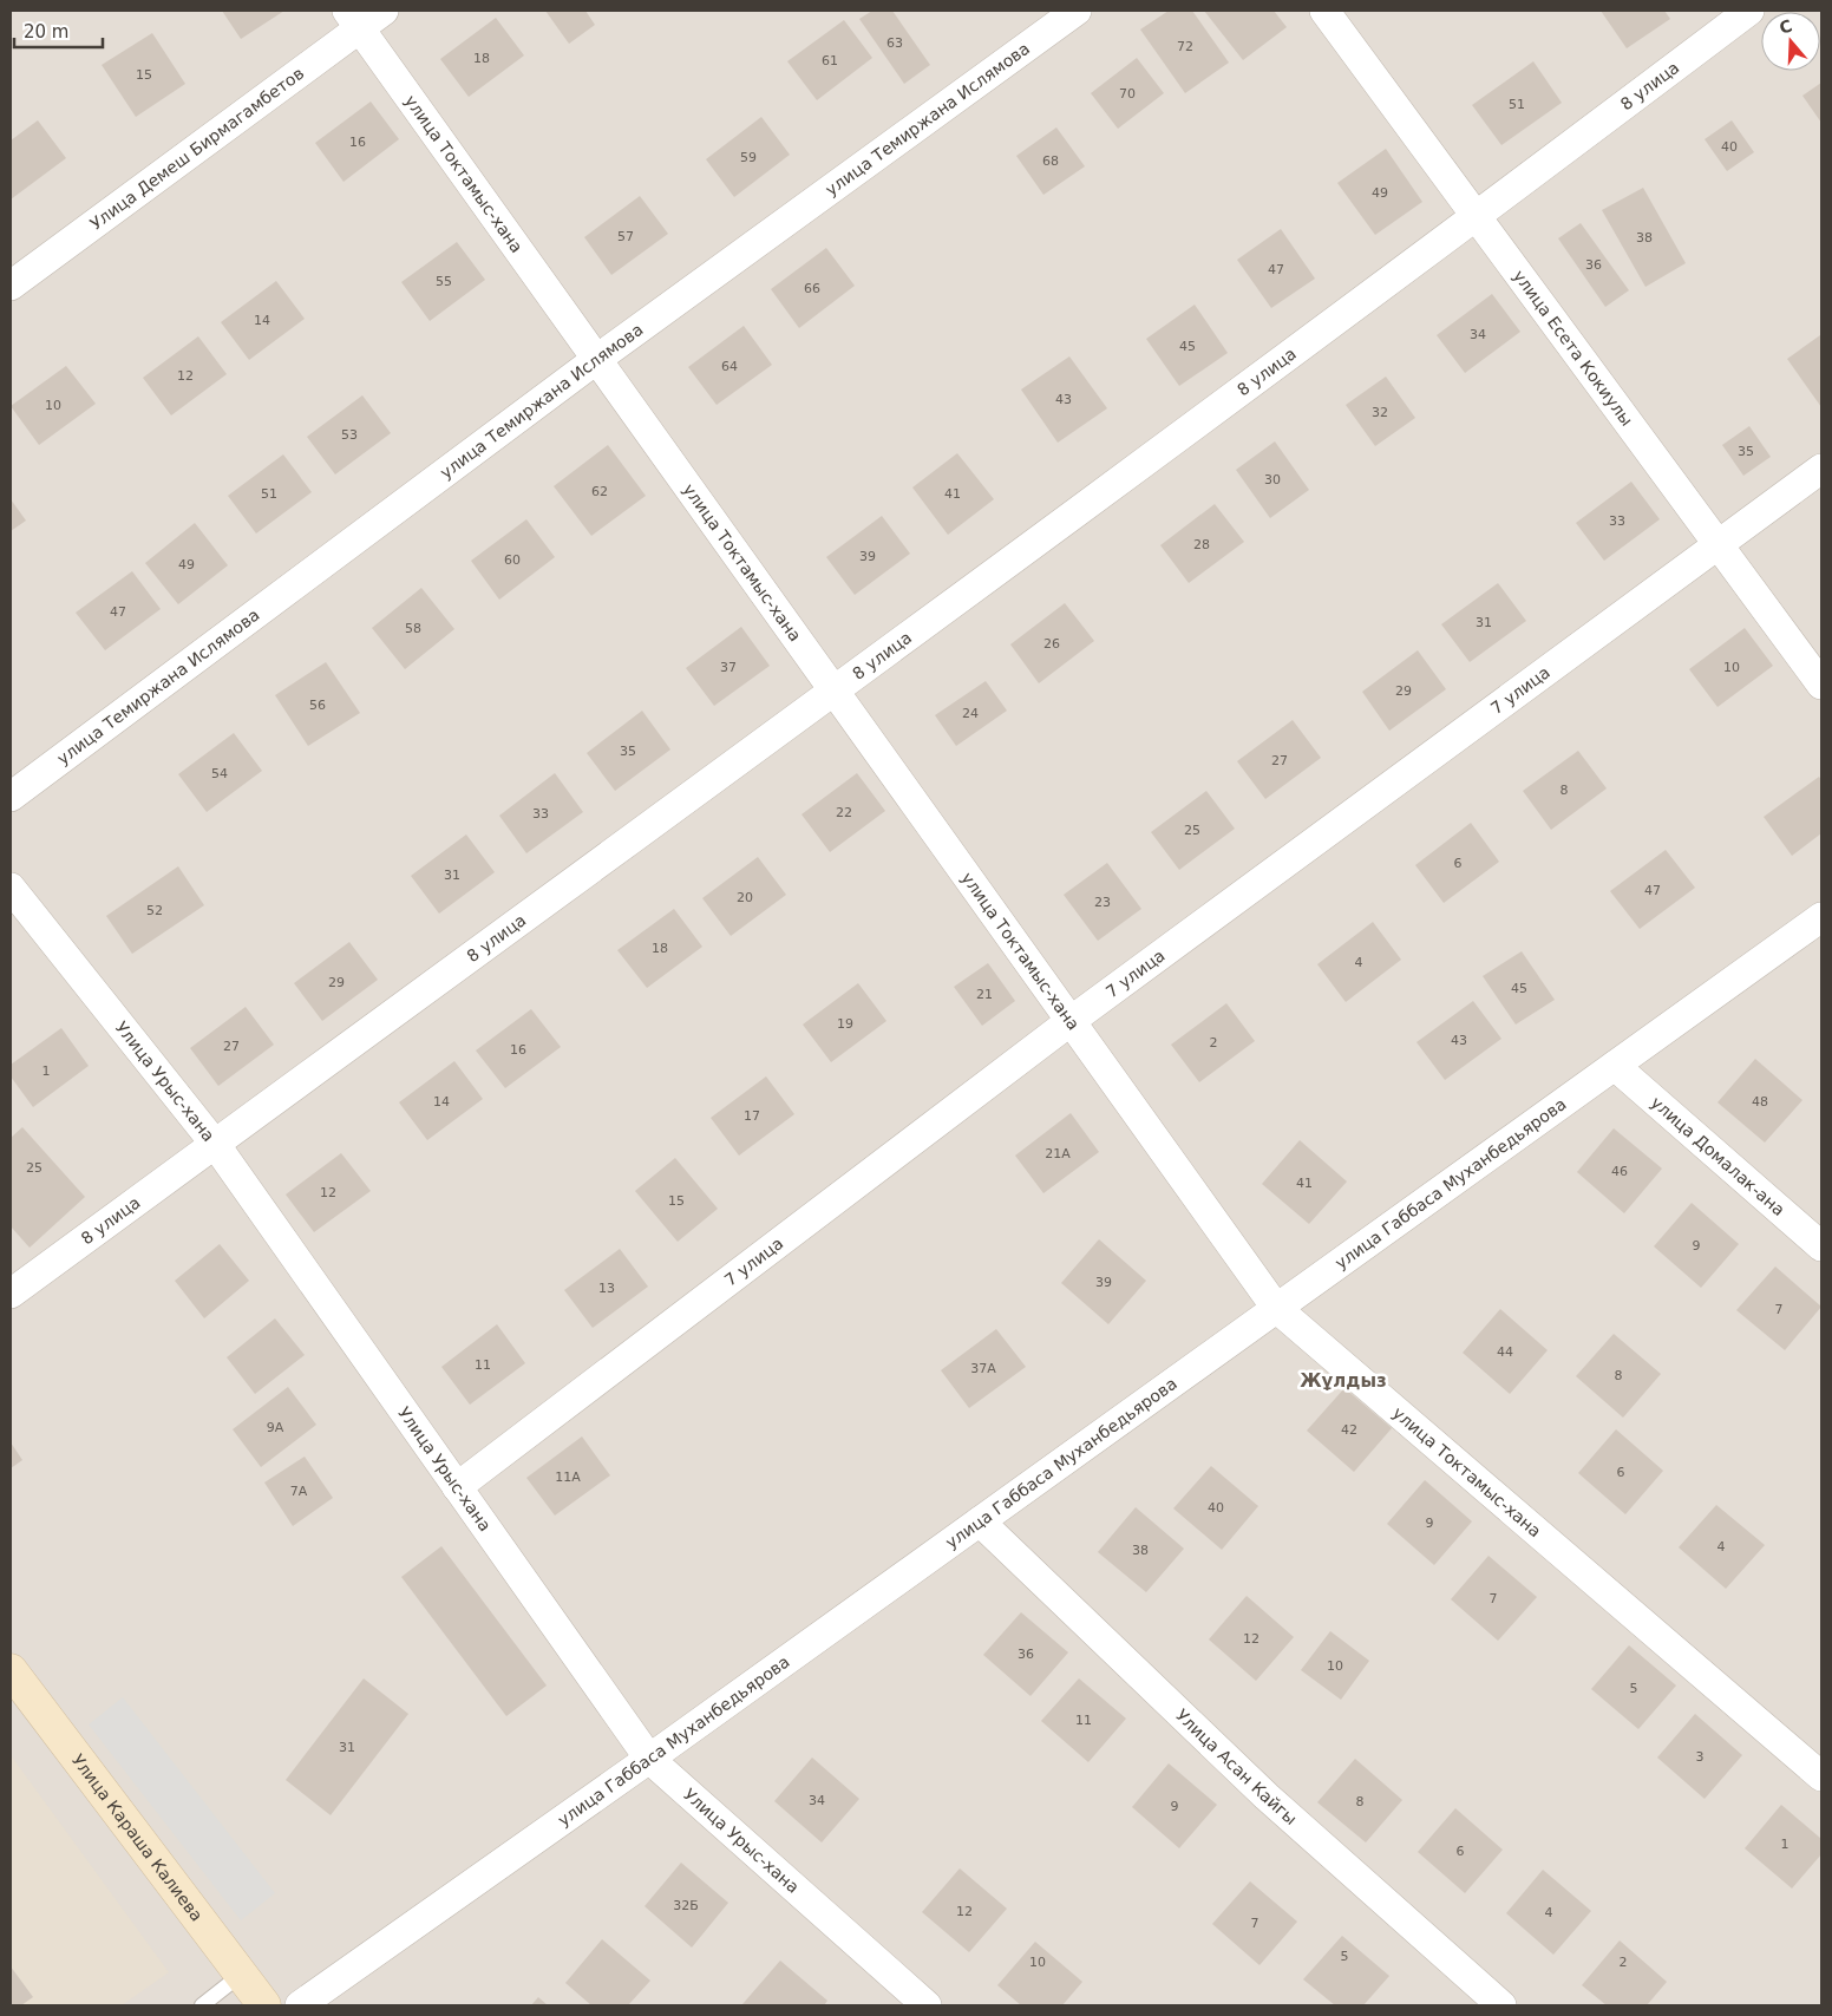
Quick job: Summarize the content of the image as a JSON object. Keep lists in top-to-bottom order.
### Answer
{
  "streets": {
    "street": [
      "8 улица",
      "улица Темиржана Ислямова",
      "Улица Демеш Бирмагамбетов",
      "улица Токтамыс-хана",
      "улица Есета Кокиулы",
      "7 улица",
      "Улица Урыс-хана",
      "улица Домалак-ана",
      "улица Габбаса Муханбедьярова",
      "Улица Асан Кайгы",
      "Улица Караша Калиева"
    ]
  },
  "crossings": [
    ["8 улица", "улица Токтамыс-хана"],
    ["8 улица", "улица Есета Кокиулы"],
    ["8 улица", "Улица Урыс-хана"],
    ["улица Темиржана Ислямова", "улица Токтамыс-хана"],
    ["Улица Демеш Бирмагамбетов", "улица Токтамыс-хана"],
    ["улица Токтамыс-хана", "7 улица"],
    ["улица Токтамыс-хана", "улица Габбаса Муханбедьярова"],
    ["улица Есета Кокиулы", "7 улица"],
    ["7 улица", "Улица Урыс-хана"],
    ["Улица Урыс-хана", "улица Габбаса Муханбедьярова"],
    ["улица Домалак-ана", "улица Габбаса Муханбедьярова"],
    ["улица Габбаса Муханбедьярова", "Улица Асан Кайгы"]
  ],
  "districts": ["Жұлдыз"],
  "house_numbers": [
    "63",
    "72",
    "18",
    "61",
    "15",
    "70",
    "51",
    "16",
    "40",
    "59",
    "68",
    "49",
    "57",
    "38",
    "36",
    "47",
    "55",
    "66",
    "14",
    "34",
    "45",
    "64",
    "12",
    "43",
    "10",
    "32",
    "53",
    "35",
    "30",
    "62",
    "51",
    "41",
    "33",
    "28",
    "39",
    "60",
    "49",
    "47",
    "31",
    "58",
    "26",
    "37",
    "10",
    "29",
    "56",
    "24",
    "35",
    "27",
    "54",
    "8",
    "22",
    "33",
    "25",
    "6",
    "31",
    "47",
    "20",
    "23",
    "52",
    "18",
    "4",
    "29",
    "45",
    "21",
    "19",
    "43",
    "2",
    "27",
    "16",
    "1",
    "14",
    "48",
    "17",
    "21А",
    "25",
    "46",
    "41",
    "12",
    "15",
    "9",
    "39",
    "13",
    "7",
    "44",
    "11",
    "37А",
    "8",
    "9А",
    "42",
    "6",
    "11А",
    "7А",
    "40",
    "9",
    "4",
    "38",
    "7",
    "12",
    "36",
    "10",
    "5",
    "11",
    "31",
    "3",
    "34",
    "8",
    "9",
    "1",
    "6",
    "32Б",
    "12",
    "4",
    "7",
    "5",
    "10",
    "2"
  ],
  "scale_bar": "20 m",
  "north": "top"
}
